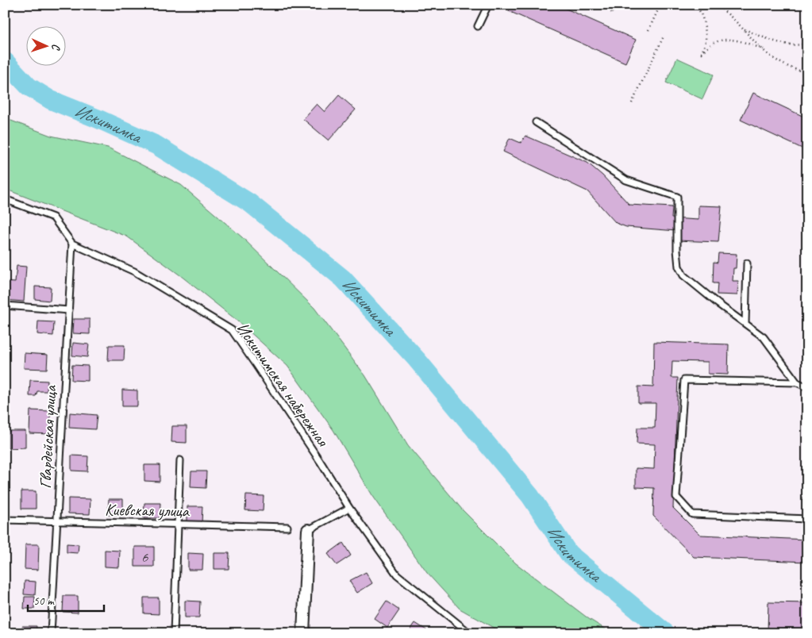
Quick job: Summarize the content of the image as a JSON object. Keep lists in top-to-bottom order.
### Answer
{
  "streets": {
    "lane": ["Искитимская набережная", "Гвардейская улица", "Киевская улица"]
  },
  "crossings": [
    ["Искитимская набережная", "Гвардейская улица"],
    ["Гвардейская улица", "Киевская улица"]
  ],
  "water": ["Искитимка"],
  "house_numbers": ["6"],
  "scale_bar": "50 m",
  "north": "right"
}
